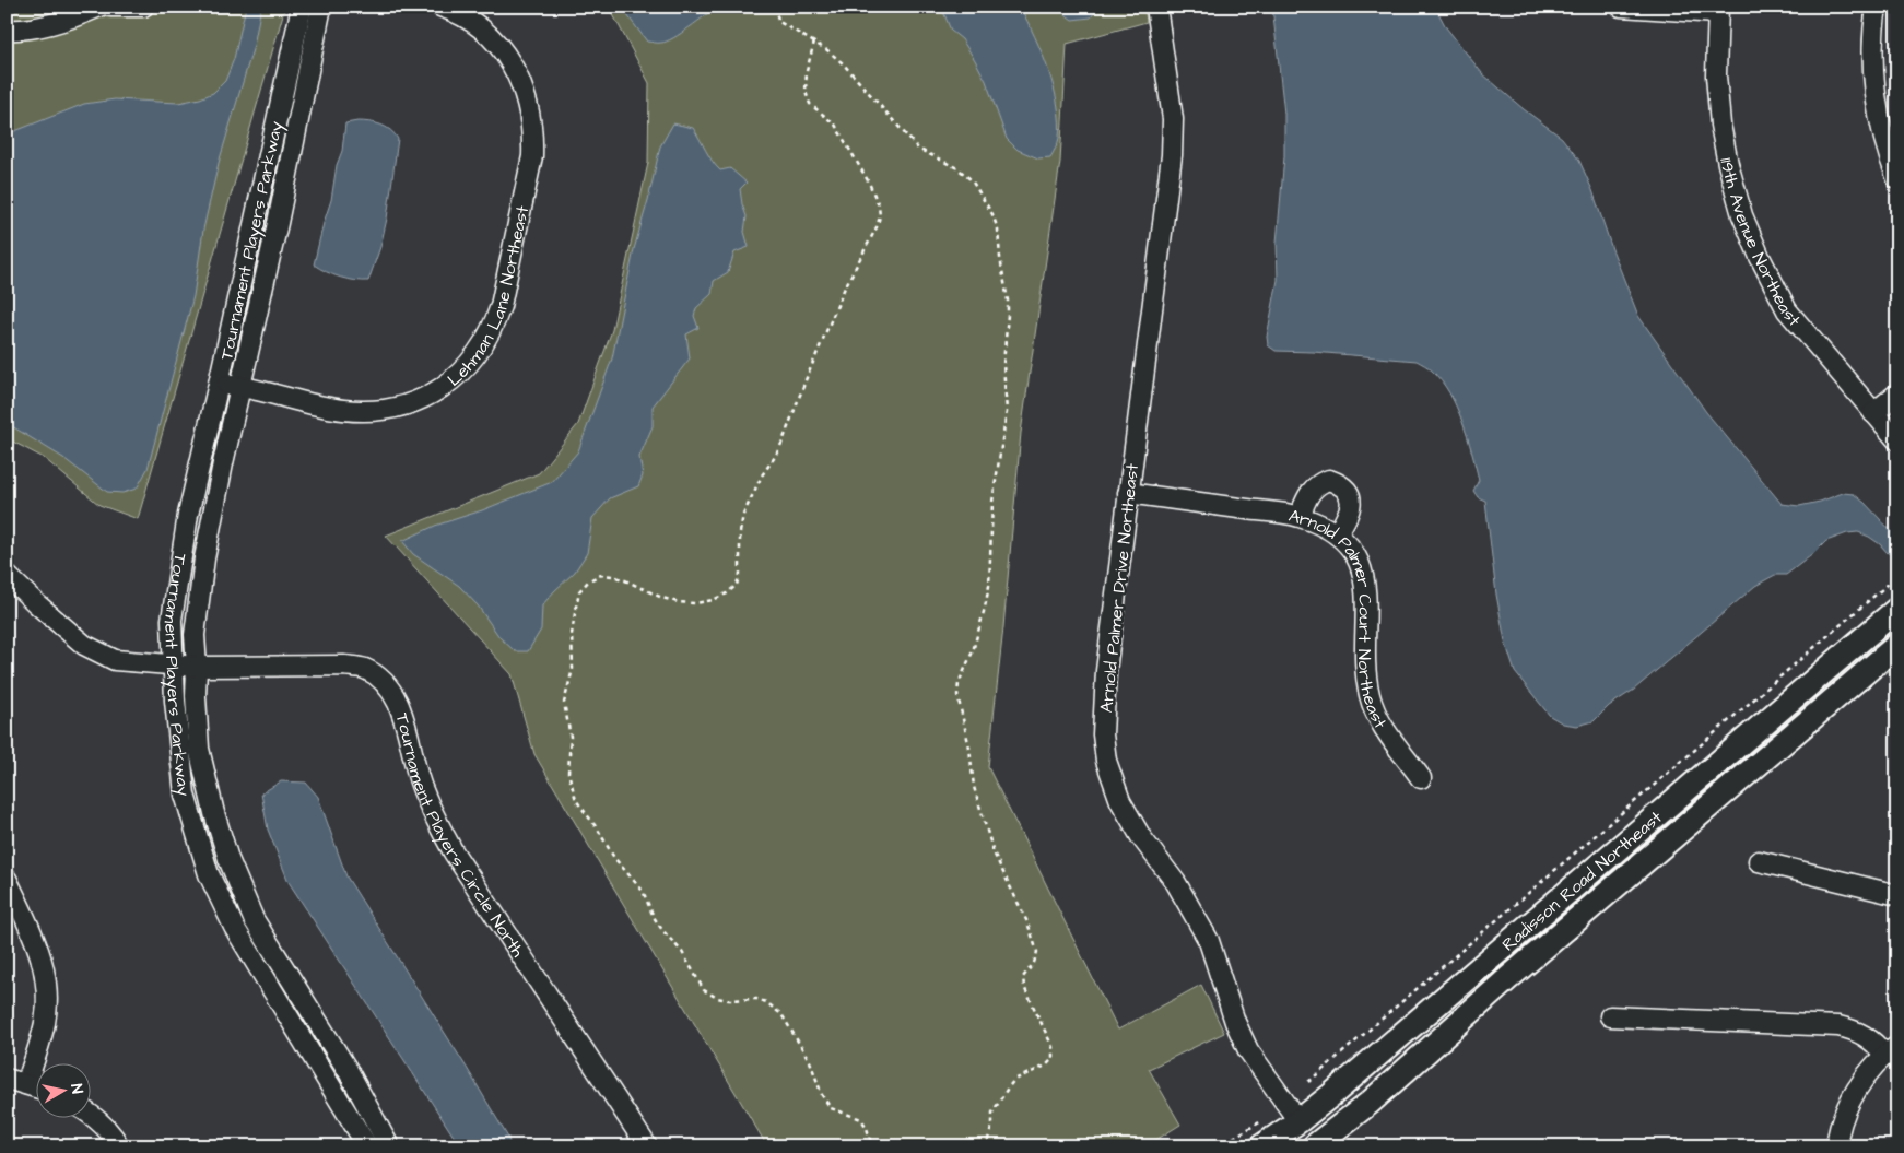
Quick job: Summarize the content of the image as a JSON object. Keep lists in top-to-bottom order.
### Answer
{
  "streets": {
    "main road": ["Radisson Road Northeast"],
    "street": [
      "Tournament Players Parkway",
      "119th Avenue Northeast",
      "Lehman Lane Northeast",
      "Arnold Palmer Drive Northeast",
      "Arnold Palmer Court Northeast",
      "Tournament Players Circle North"
    ]
  },
  "crossings": [
    ["Tournament Players Parkway", "Lehman Lane Northeast"],
    ["Tournament Players Parkway", "Tournament Players Circle North"],
    ["Arnold Palmer Drive Northeast", "Arnold Palmer Court Northeast"],
    ["Arnold Palmer Drive Northeast", "Radisson Road Northeast"]
  ],
  "north": "right"
}
